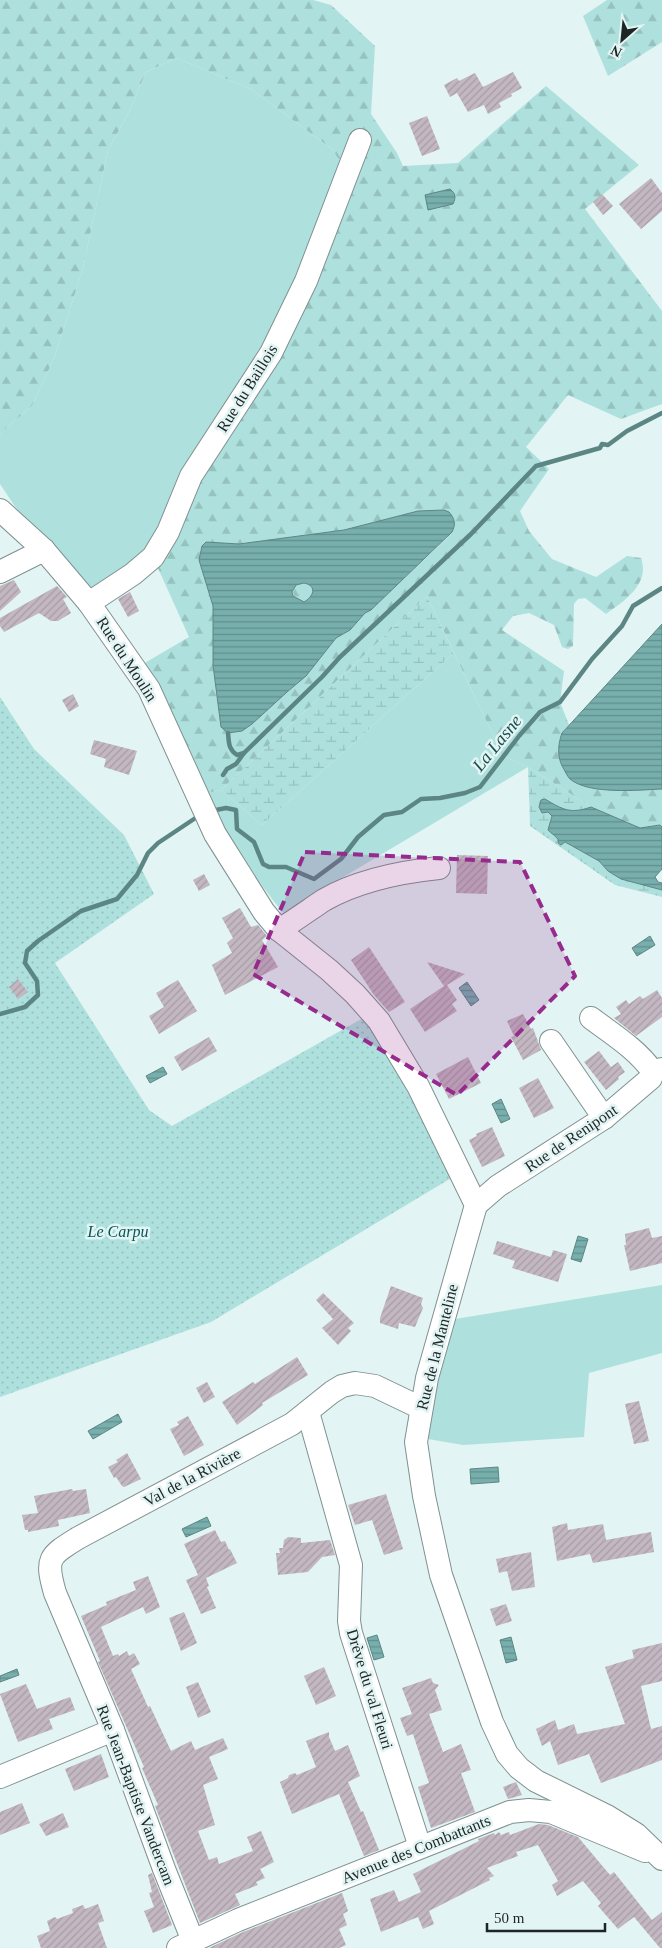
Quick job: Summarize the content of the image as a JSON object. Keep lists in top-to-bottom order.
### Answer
{
  "streets": {
    "street": [
      "Rue du Baillois",
      "Rue du Moulin",
      "Rue de Renipont",
      "Rue de la Manteline",
      "Val de la Rivière",
      "Drève du val Fleuri",
      "Rue Jean-Baptiste Vandercam",
      "Avenue des Combattants"
    ]
  },
  "crossings": [
    ["Rue du Baillois", "Rue du Moulin"],
    ["Rue de Renipont", "Rue de la Manteline"],
    ["Rue de la Manteline", "Val de la Rivière"],
    ["Rue de la Manteline", "Avenue des Combattants"],
    ["Val de la Rivière", "Drève du val Fleuri"],
    ["Val de la Rivière", "Rue Jean-Baptiste Vandercam"],
    ["Drève du val Fleuri", "Avenue des Combattants"],
    ["Rue Jean-Baptiste Vandercam", "Avenue des Combattants"]
  ],
  "water": ["La Lasne"],
  "parks": ["Le Carpu"],
  "scale_bar": "50 m",
  "north": "bottom left"
}
